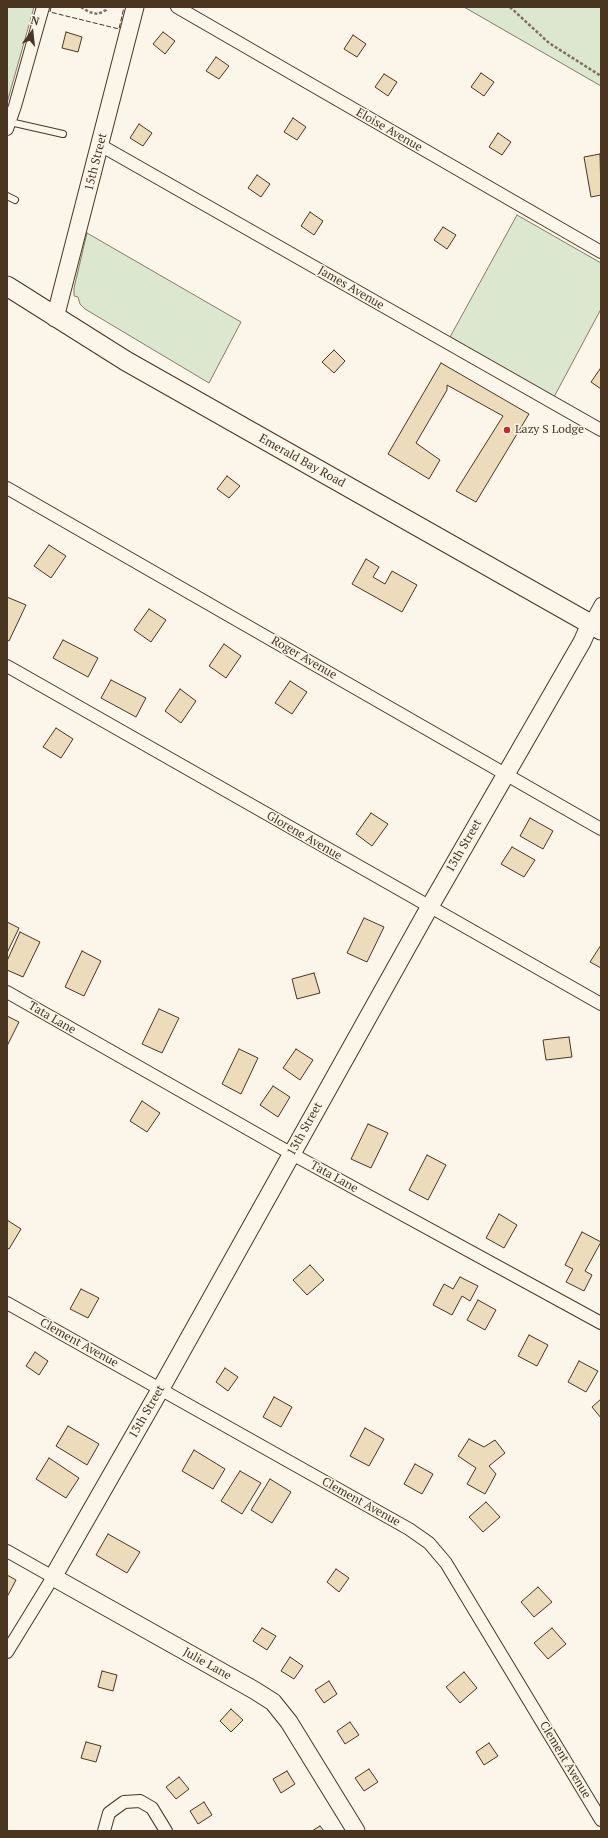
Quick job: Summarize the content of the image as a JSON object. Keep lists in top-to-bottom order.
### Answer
{
  "streets": {
    "main road": ["Emerald Bay Road"],
    "street": [
      "Eloise Avenue",
      "15th Street",
      "James Avenue",
      "Roger Avenue",
      "Glorene Avenue",
      "13th Street",
      "Tata Lane",
      "Clement Avenue",
      "Julie Lane"
    ]
  },
  "crossings": [
    ["15th Street", "James Avenue"],
    ["15th Street", "Emerald Bay Road"],
    ["Emerald Bay Road", "13th Street"],
    ["Roger Avenue", "13th Street"],
    ["Glorene Avenue", "13th Street"],
    ["13th Street", "Tata Lane"],
    ["13th Street", "Clement Avenue"],
    ["13th Street", "Julie Lane"]
  ],
  "places": ["Lazy S Lodge"],
  "north": "top"
}
